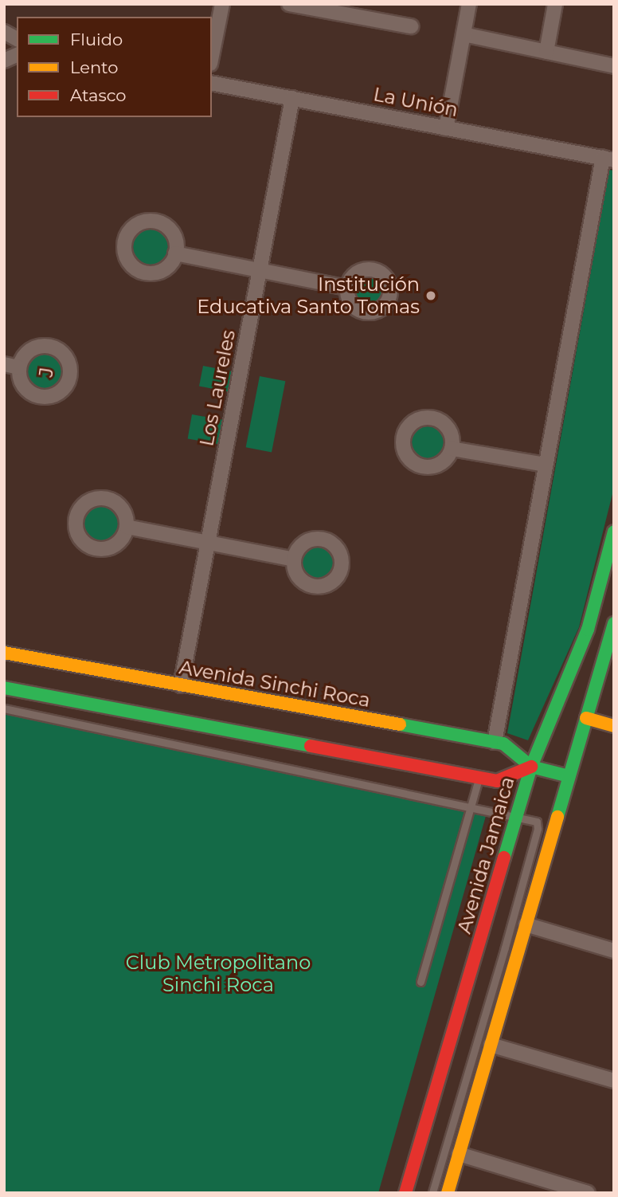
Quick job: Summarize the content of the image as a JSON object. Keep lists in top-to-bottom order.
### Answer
{
  "streets": {
    "main road": ["Avenida Sinchi Roca", "Avenida Jamaica"],
    "street": ["La Unión", "J", "Los Laureles"]
  },
  "crossings": [
    ["La Unión", "Los Laureles"],
    ["Los Laureles", "Avenida Sinchi Roca"],
    ["Avenida Sinchi Roca", "Avenida Jamaica"]
  ],
  "parks": ["Club Metropolitano Sinchi Roca"],
  "places": ["Institución Educativa Santo Tomas"],
  "legend": ["Fluido", "Lento", "Atasco"]
}
